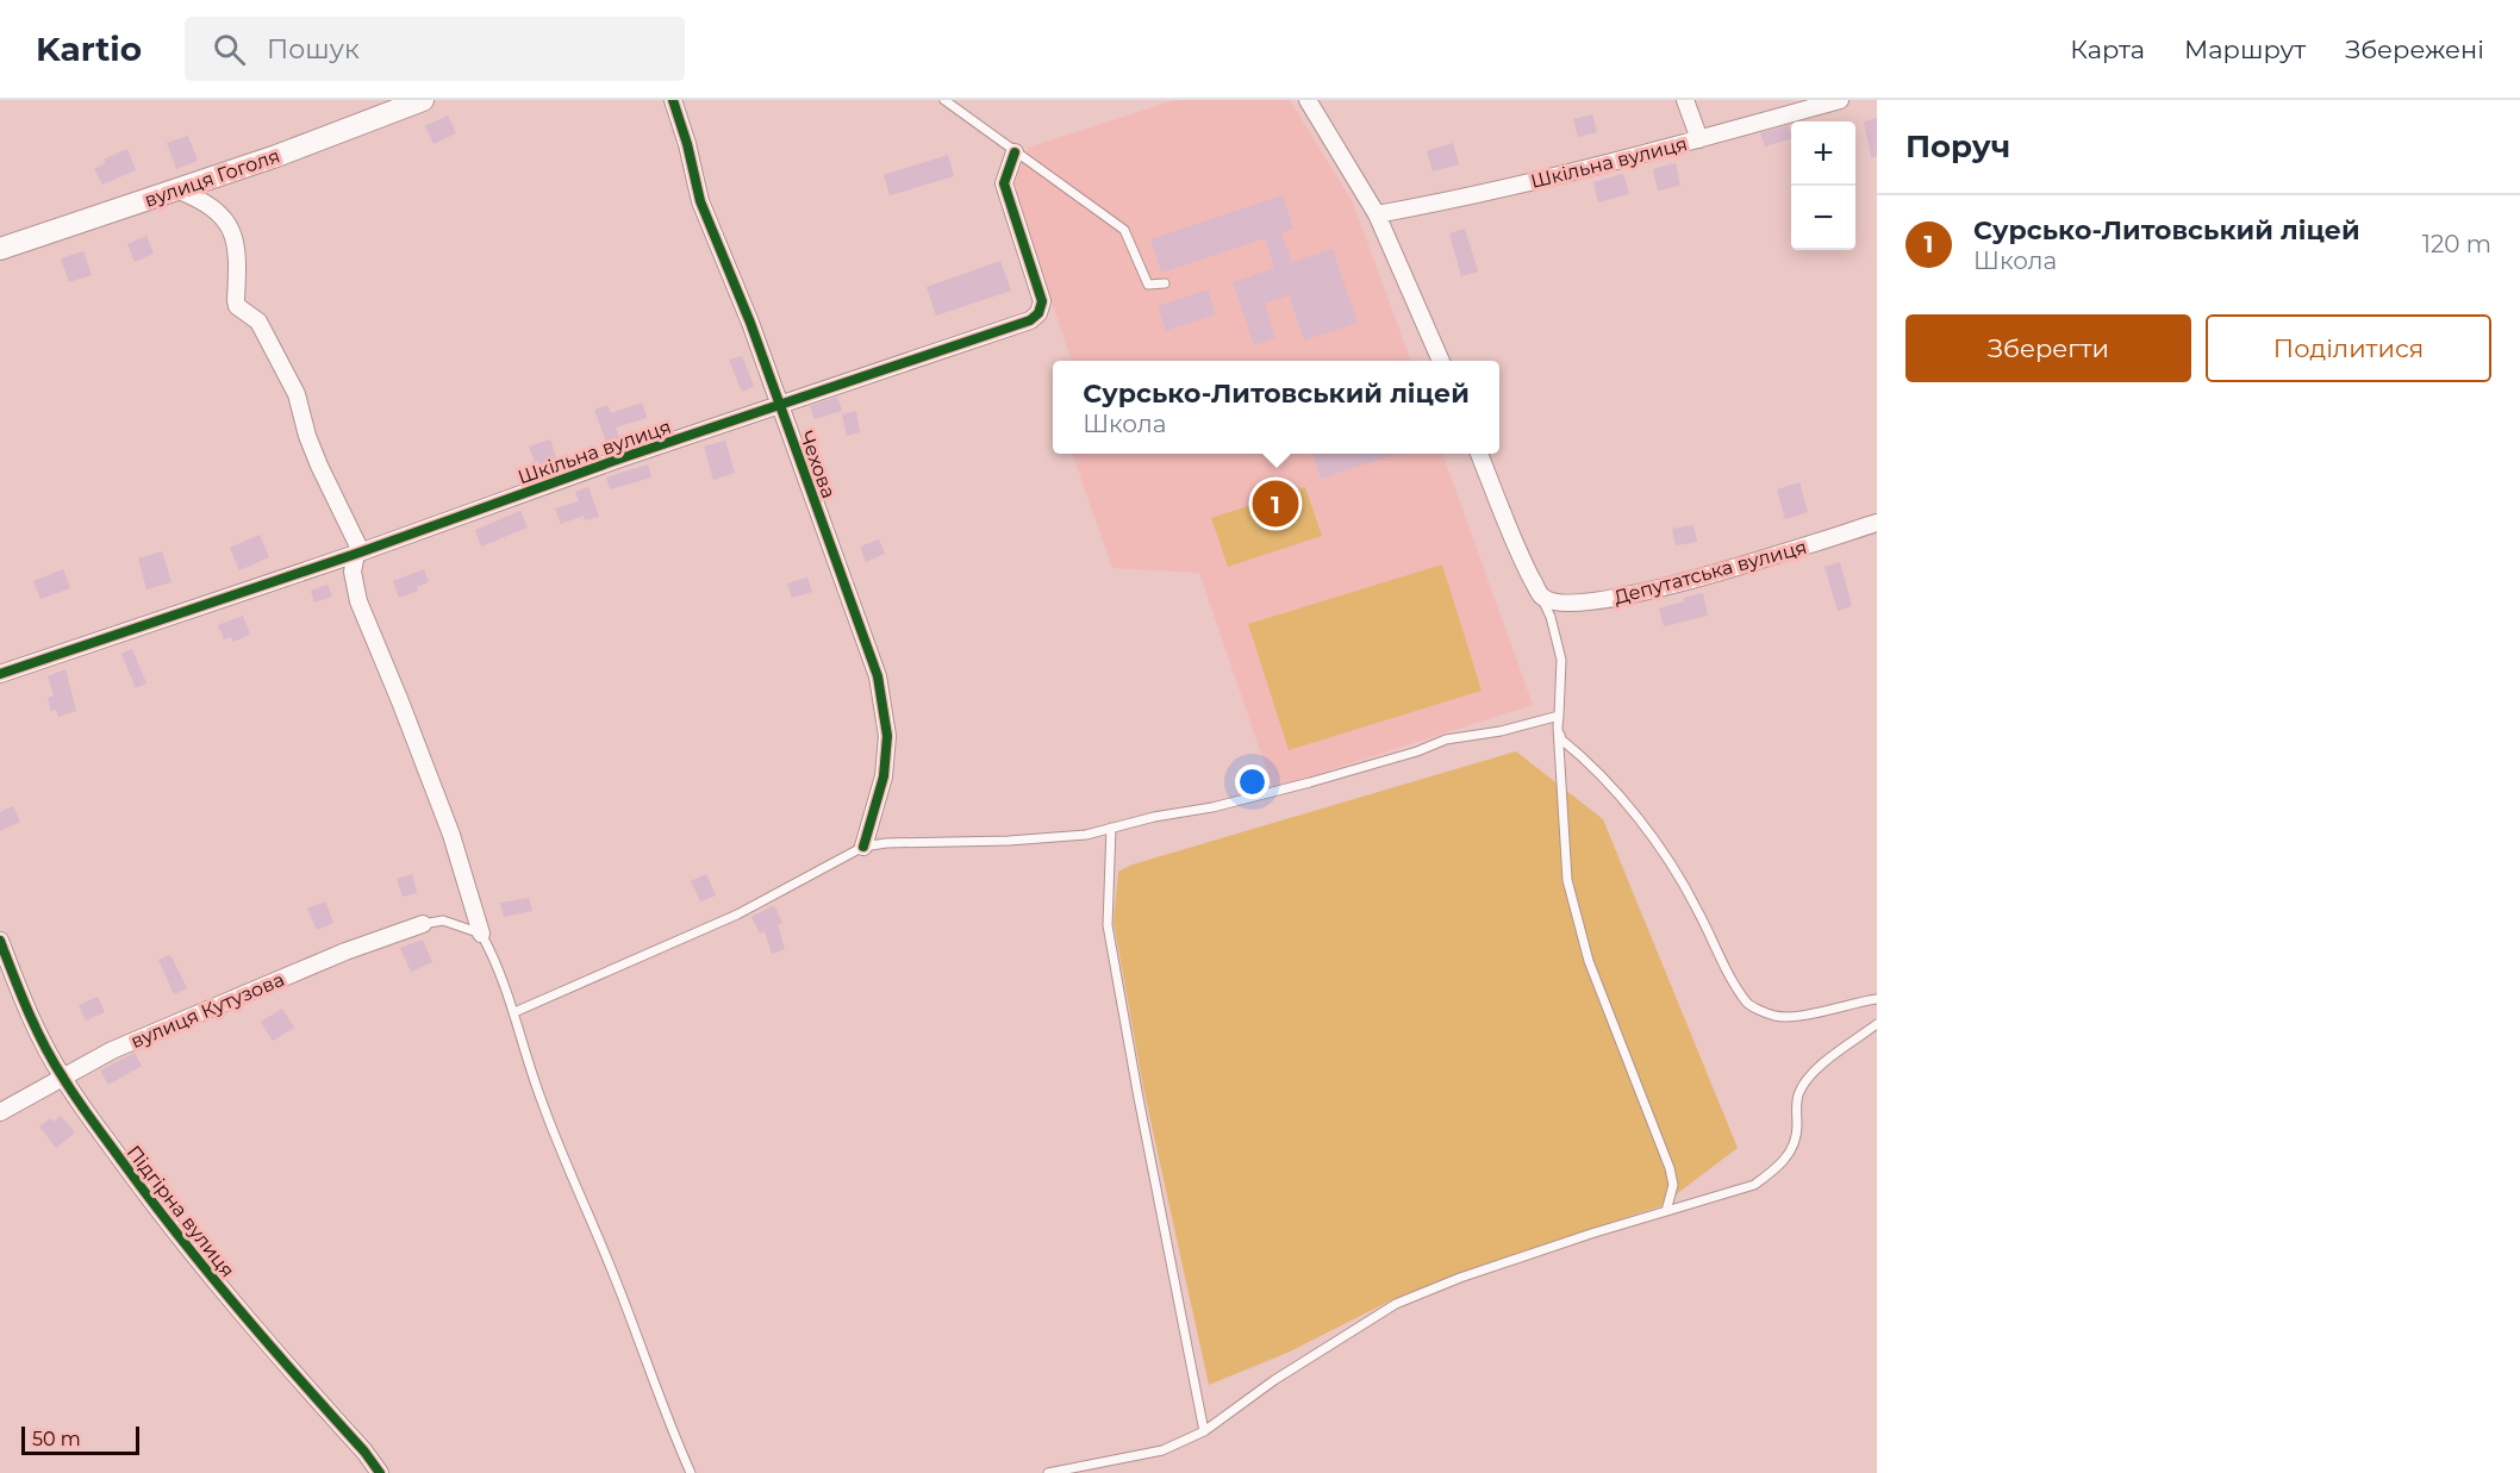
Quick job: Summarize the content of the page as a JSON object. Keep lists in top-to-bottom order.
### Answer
{
  "streets": {
    "street": [
      "Шкільна вулиця",
      "вулиця Гоголя",
      "Чехова",
      "Депутатська вулиця",
      "вулиця Кутузова",
      "Підгірна вулиця"
    ]
  },
  "crossings": [
    ["Шкільна вулиця", "Чехова"],
    ["вулиця Кутузова", "Підгірна вулиця"]
  ],
  "scale_bar": "50 m",
  "page": {
    "header": "Kartio",
    "search": "Пошук",
    "nav": ["Карта", "Маршрут", "Збережені"],
    "heading": "Поруч",
    "map_buttons": ["+", "−"],
    "list": [
      {
        "mark": "1",
        "name": "Сурсько-Литовський ліцей",
        "note": "Школа",
        "value": "120 m"
      }
    ],
    "buttons": ["Зберегти", "Поділитися"],
    "popup": ["Сурсько-Литовський ліцей", "Школа"],
    "pins": "1",
    "scale": "50 m"
  }
}
